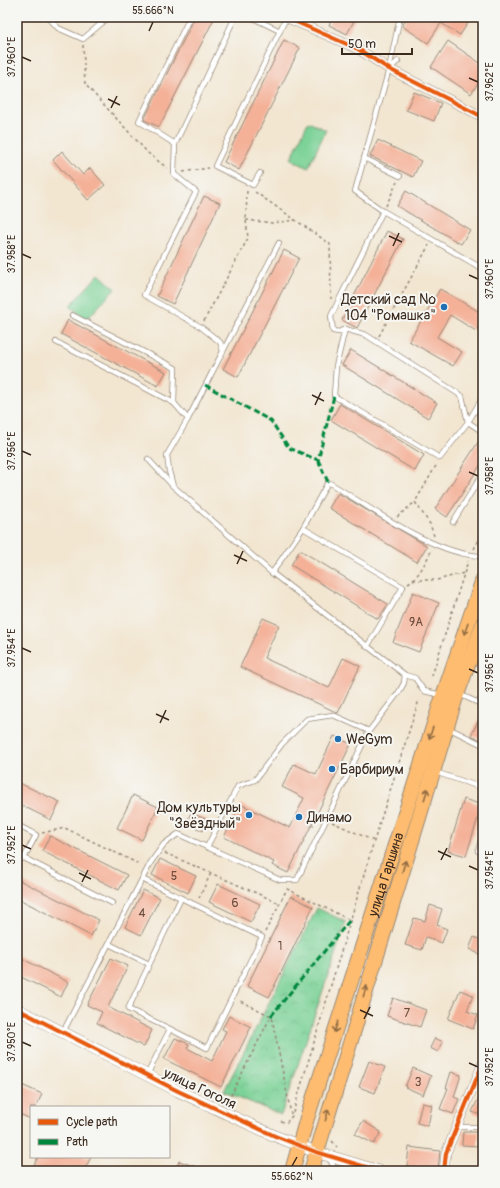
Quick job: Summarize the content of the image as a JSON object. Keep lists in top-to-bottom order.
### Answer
{
  "streets": {
    "main road": ["улица Гаршина"],
    "street": ["улица Гоголя"]
  },
  "crossings": [
    ["улица Гаршина", "улица Гоголя"]
  ],
  "places": [
    "Детский сад № 104 \"Ромашка\"",
    "WeGym",
    "Барбириум",
    "Дом культуры \"Звёздный\"",
    "Динамо"
  ],
  "house_numbers": [
    "9А",
    "5",
    "6",
    "4",
    "1",
    "7",
    "3"
  ],
  "legend": ["Cycle path", "Path"],
  "scale_bar": "50 m",
  "coordinates": [
    "55.666°N",
    "37.960°E",
    "37.962°E",
    "37.958°E",
    "37.956°E",
    "37.954°E",
    "37.952°E",
    "37.950°E",
    "55.662°N"
  ]
}
